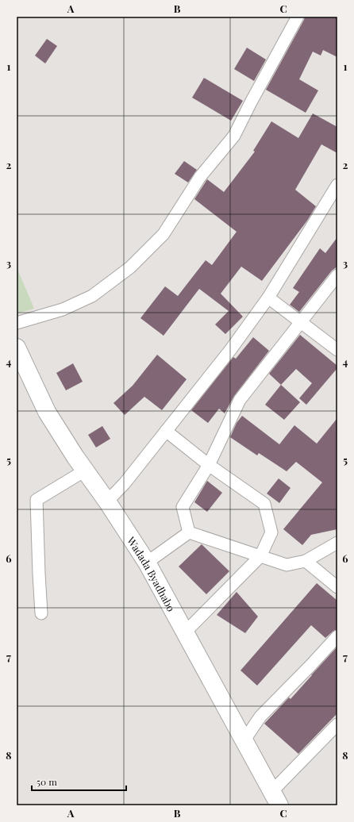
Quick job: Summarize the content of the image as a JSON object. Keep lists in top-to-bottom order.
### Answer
{
  "streets": {
    "main road": ["Wadada Byadhabo"]
  },
  "scale_bar": "50 m",
  "grid": {
    "columns": ["A", "B", "C"],
    "rows": [
      "1",
      "2",
      "3",
      "4",
      "5",
      "6",
      "7",
      "8"
    ]
  }
}
